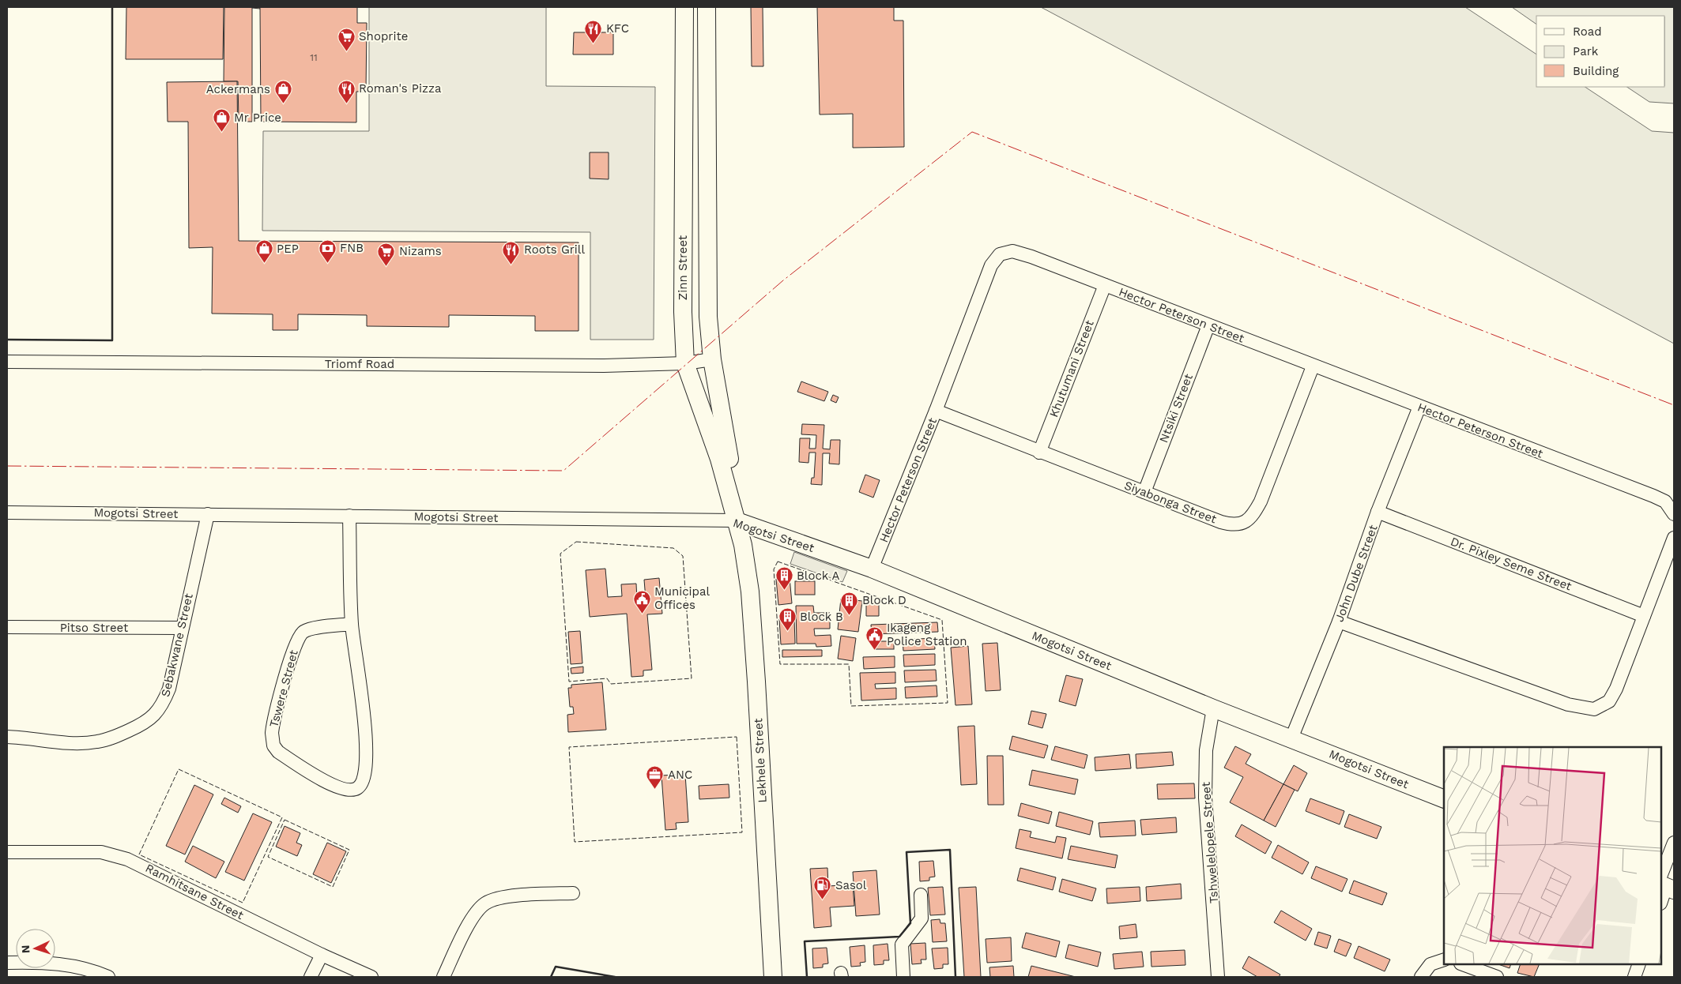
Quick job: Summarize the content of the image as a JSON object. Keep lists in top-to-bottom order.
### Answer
{
  "streets": {
    "street": [
      "Zinn Street",
      "Hector Peterson Street",
      "Triomf Road",
      "Khutumani Street",
      "Ntsiki Street",
      "Siyabonga Street",
      "Mogotsi Street",
      "Dr. Pixley Seme Street",
      "John Dube Street",
      "Pitso Street",
      "Sebakwane Street",
      "Tswere Street",
      "Lekhele Street",
      "Tshwelelopele Street",
      "Ramhitsane Street"
    ]
  },
  "crossings": [
    ["Zinn Street", "Triomf Road"],
    ["Zinn Street", "Mogotsi Street"],
    ["Zinn Street", "Lekhele Street"],
    ["Hector Peterson Street", "Khutumani Street"],
    ["Hector Peterson Street", "Ntsiki Street"],
    ["Hector Peterson Street", "Siyabonga Street"],
    ["Hector Peterson Street", "Mogotsi Street"],
    ["Hector Peterson Street", "John Dube Street"],
    ["Khutumani Street", "Siyabonga Street"],
    ["Ntsiki Street", "Siyabonga Street"],
    ["Mogotsi Street", "John Dube Street"],
    ["Mogotsi Street", "Sebakwane Street"],
    ["Mogotsi Street", "Tswere Street"],
    ["Mogotsi Street", "Lekhele Street"],
    ["Mogotsi Street", "Tshwelelopele Street"],
    ["Dr. Pixley Seme Street", "John Dube Street"],
    ["Pitso Street", "Sebakwane Street"]
  ],
  "places": {
    "restaurant": ["KFC", "Roman's Pizza", "Roots Grill"],
    "supermarket": ["Shoprite", "Nizams"],
    "shop": ["Ackermans", "Mr Price", "PEP"],
    "bank": ["FNB"],
    "building": ["Block A", "Block D", "Block B"],
    "public building": ["Municipal Offices", "Ikageng Police Station"],
    "office": ["ANC"],
    "fuel station": ["Sasol"]
  },
  "house_numbers": ["11"],
  "legend": ["Road", "Park", "Building"],
  "north": "left"
}
